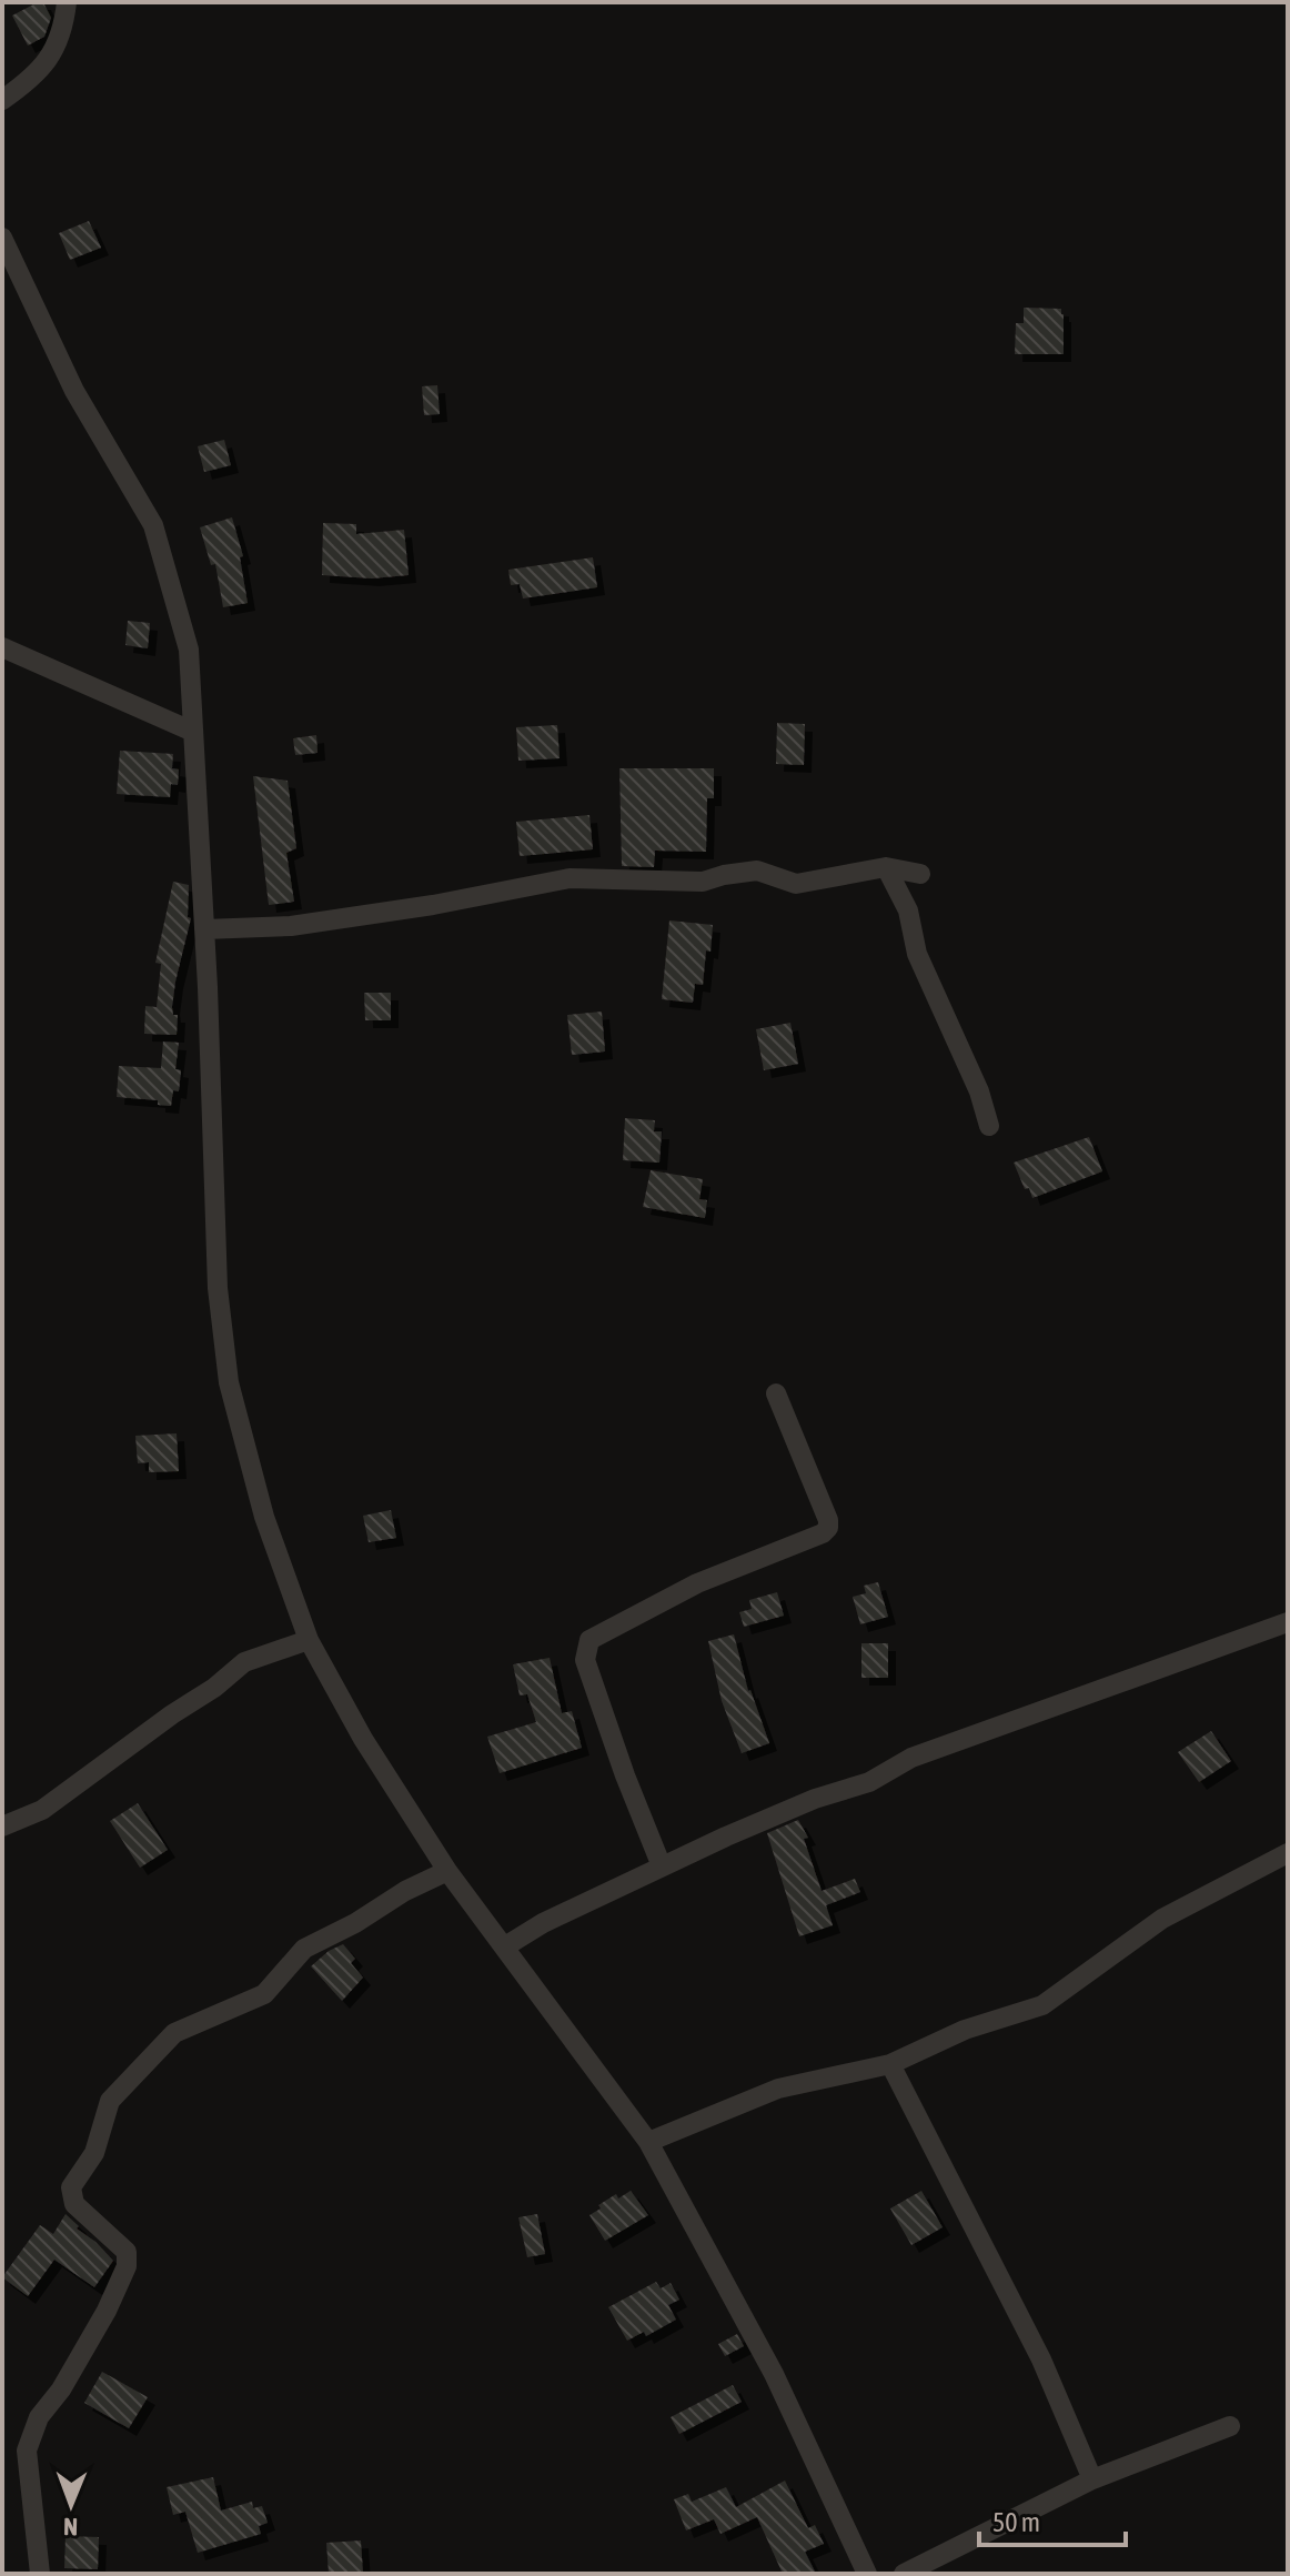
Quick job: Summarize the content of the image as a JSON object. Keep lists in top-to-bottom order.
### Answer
{
  "scale_bar": "50 m",
  "north": "bottom"
}
